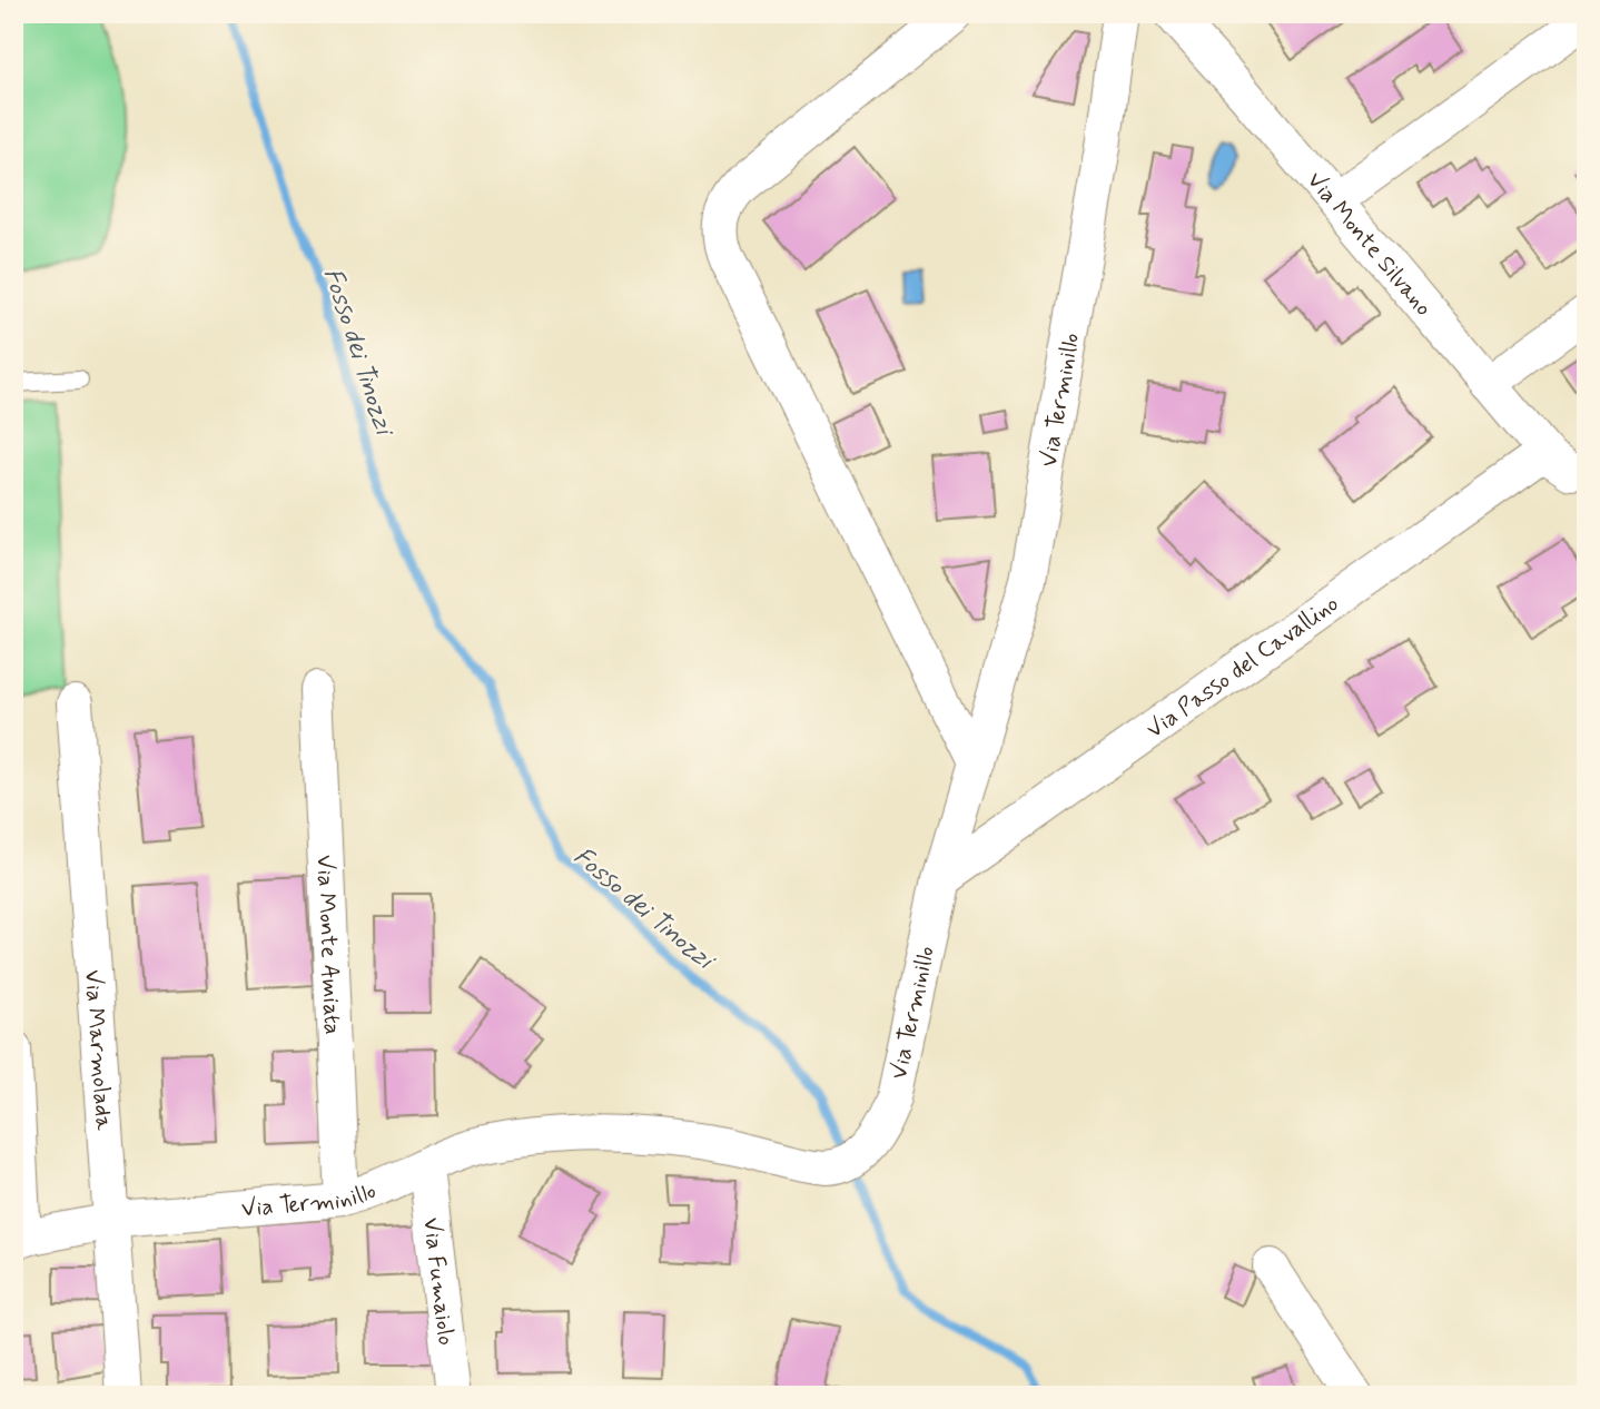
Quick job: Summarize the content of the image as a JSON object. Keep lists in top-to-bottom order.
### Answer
{
  "streets": {
    "street": [
      "Via Monte Silvano",
      "Via Terminillo",
      "Via Passo del Cavallino",
      "Via Monte Amiata",
      "Via Marmolada",
      "Via Fumaiolo"
    ]
  },
  "crossings": [
    ["Via Monte Silvano", "Via Passo del Cavallino"],
    ["Via Terminillo", "Via Passo del Cavallino"],
    ["Via Terminillo", "Via Monte Amiata"],
    ["Via Terminillo", "Via Marmolada"],
    ["Via Terminillo", "Via Fumaiolo"]
  ],
  "water": ["Fosso dei Tinozzi"]
}
